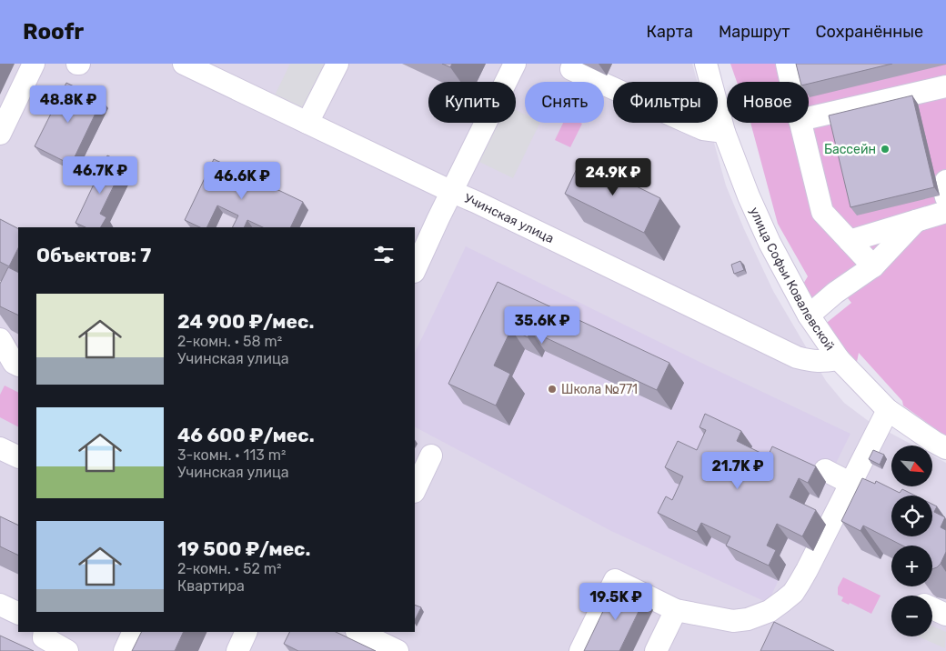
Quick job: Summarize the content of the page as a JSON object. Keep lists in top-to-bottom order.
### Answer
{
  "streets": {
    "street": ["Учинская улица", "улица Софьи Ковалевской"]
  },
  "crossings": [
    ["Учинская улица", "улица Софьи Ковалевской"]
  ],
  "places": ["Бассейн", "Школа №771"],
  "north": "bottom right",
  "page": {
    "header": "Roofr",
    "nav": ["Карта", "Маршрут", "Сохранённые"],
    "chip": [
      "Купить",
      "Снять",
      "Фильтры",
      "Новое"
    ],
    "price": [
      "48.8K ₽",
      "46.7K ₽",
      "24.9K ₽",
      "46.6K ₽",
      "35.6K ₽",
      "21.7K ₽",
      "19.5K ₽"
    ],
    "heading": "Объектов: 7",
    "list": [
      {
        "name": "24 900 ₽/мес.",
        "note": "2-комн. · 58 m² · Учинская улица"
      },
      {
        "name": "46 600 ₽/мес.",
        "note": "3-комн. · 113 m² · Учинская улица"
      },
      {
        "name": "19 500 ₽/мес.",
        "note": "2-комн. · 52 m² · Квартира"
      }
    ],
    "map_buttons": ["+", "−"]
  }
}
